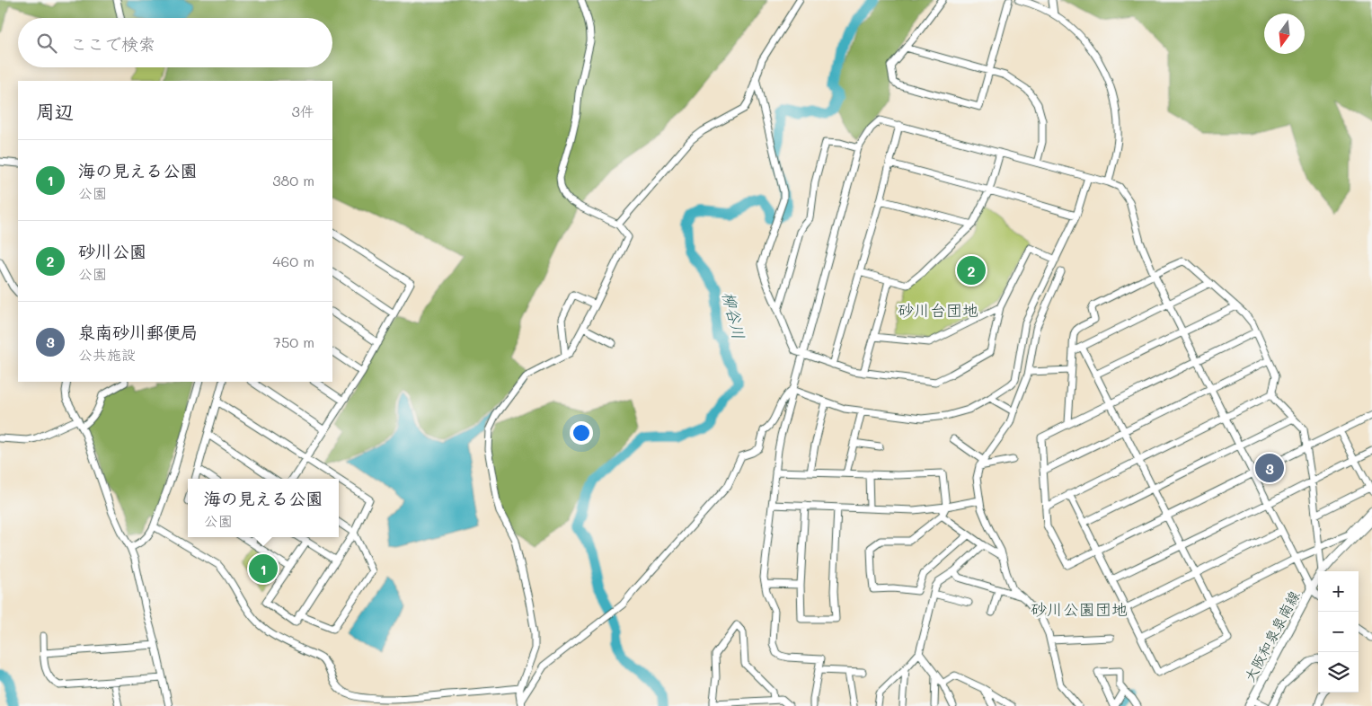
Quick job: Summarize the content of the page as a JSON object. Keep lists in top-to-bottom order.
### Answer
{
  "streets": {
    "main road": ["大阪和泉泉南線"]
  },
  "districts": ["砂川台団地", "砂川公園団地"],
  "water": ["柳谷川"],
  "north": "bottom",
  "page": {
    "search": "ここで検索",
    "heading": ["周辺", "3件"],
    "list": [
      {
        "mark": "1",
        "name": "海の見える公園",
        "note": "公園",
        "value": "380 m"
      },
      {
        "mark": "2",
        "name": "砂川公園",
        "note": "公園",
        "value": "460 m"
      },
      {
        "mark": "3",
        "name": "泉南砂川郵便局",
        "note": "公共施設",
        "value": "750 m"
      }
    ],
    "pins": ["2", "3", "1"],
    "popup": ["海の見える公園", "公園"],
    "map_buttons": ["+", "−"]
  }
}
